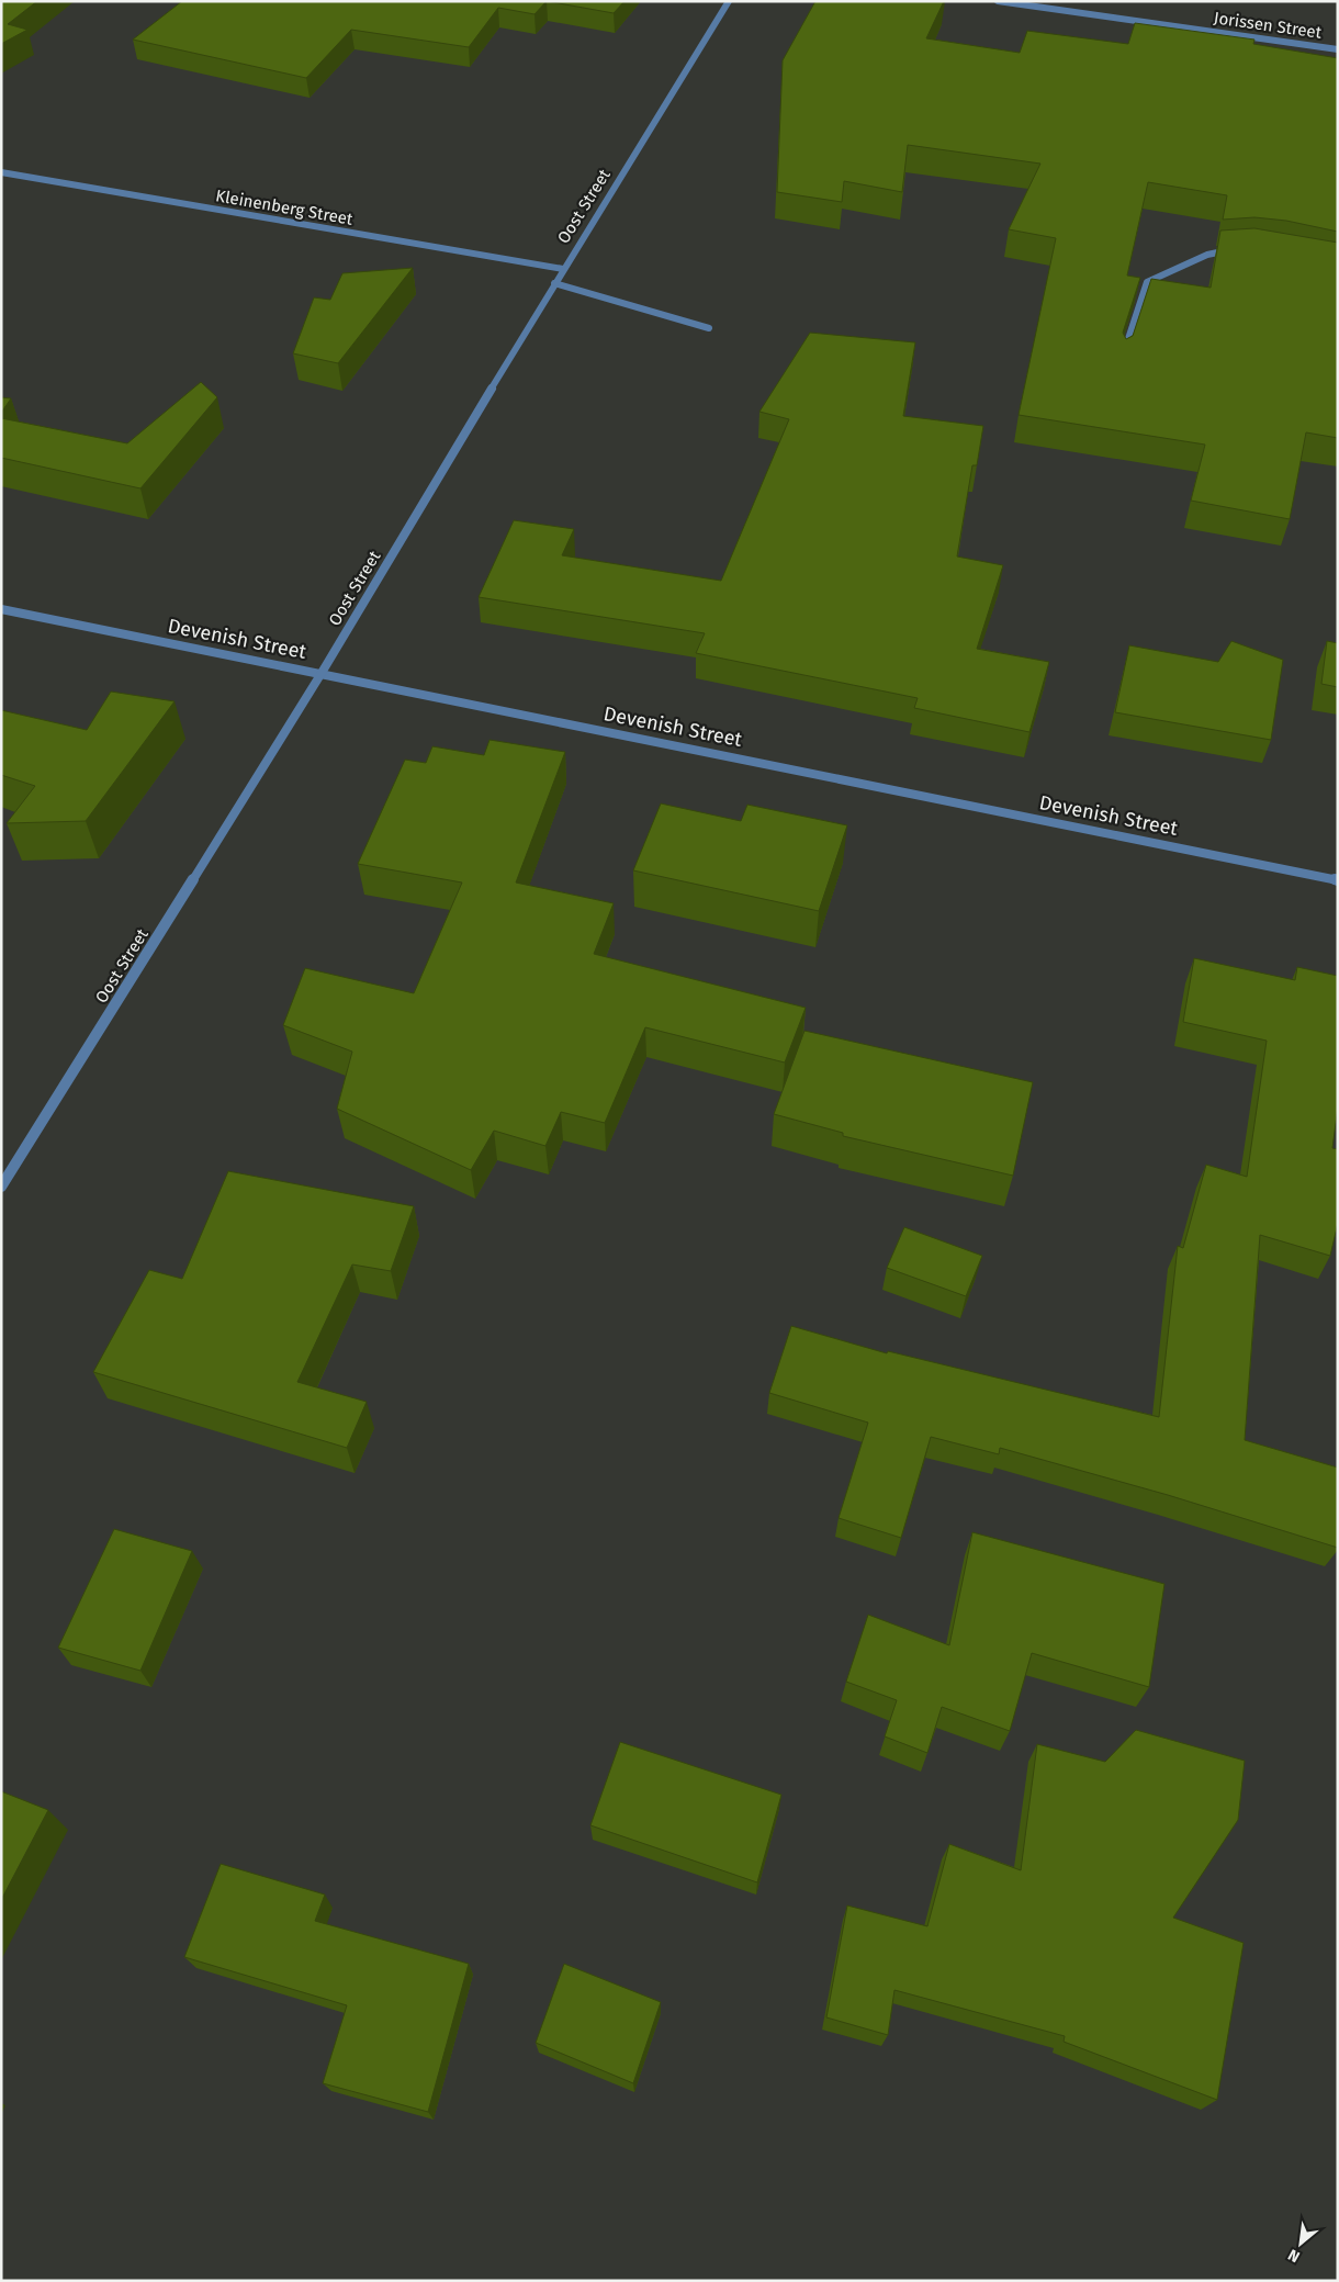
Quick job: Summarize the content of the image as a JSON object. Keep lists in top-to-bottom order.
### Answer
{
  "streets": {
    "street": [
      "Jorissen Street",
      "Oost Street",
      "Kleinenberg Street",
      "Devenish Street"
    ]
  },
  "crossings": [
    ["Oost Street", "Kleinenberg Street"],
    ["Oost Street", "Devenish Street"]
  ],
  "north": "bottom left"
}
